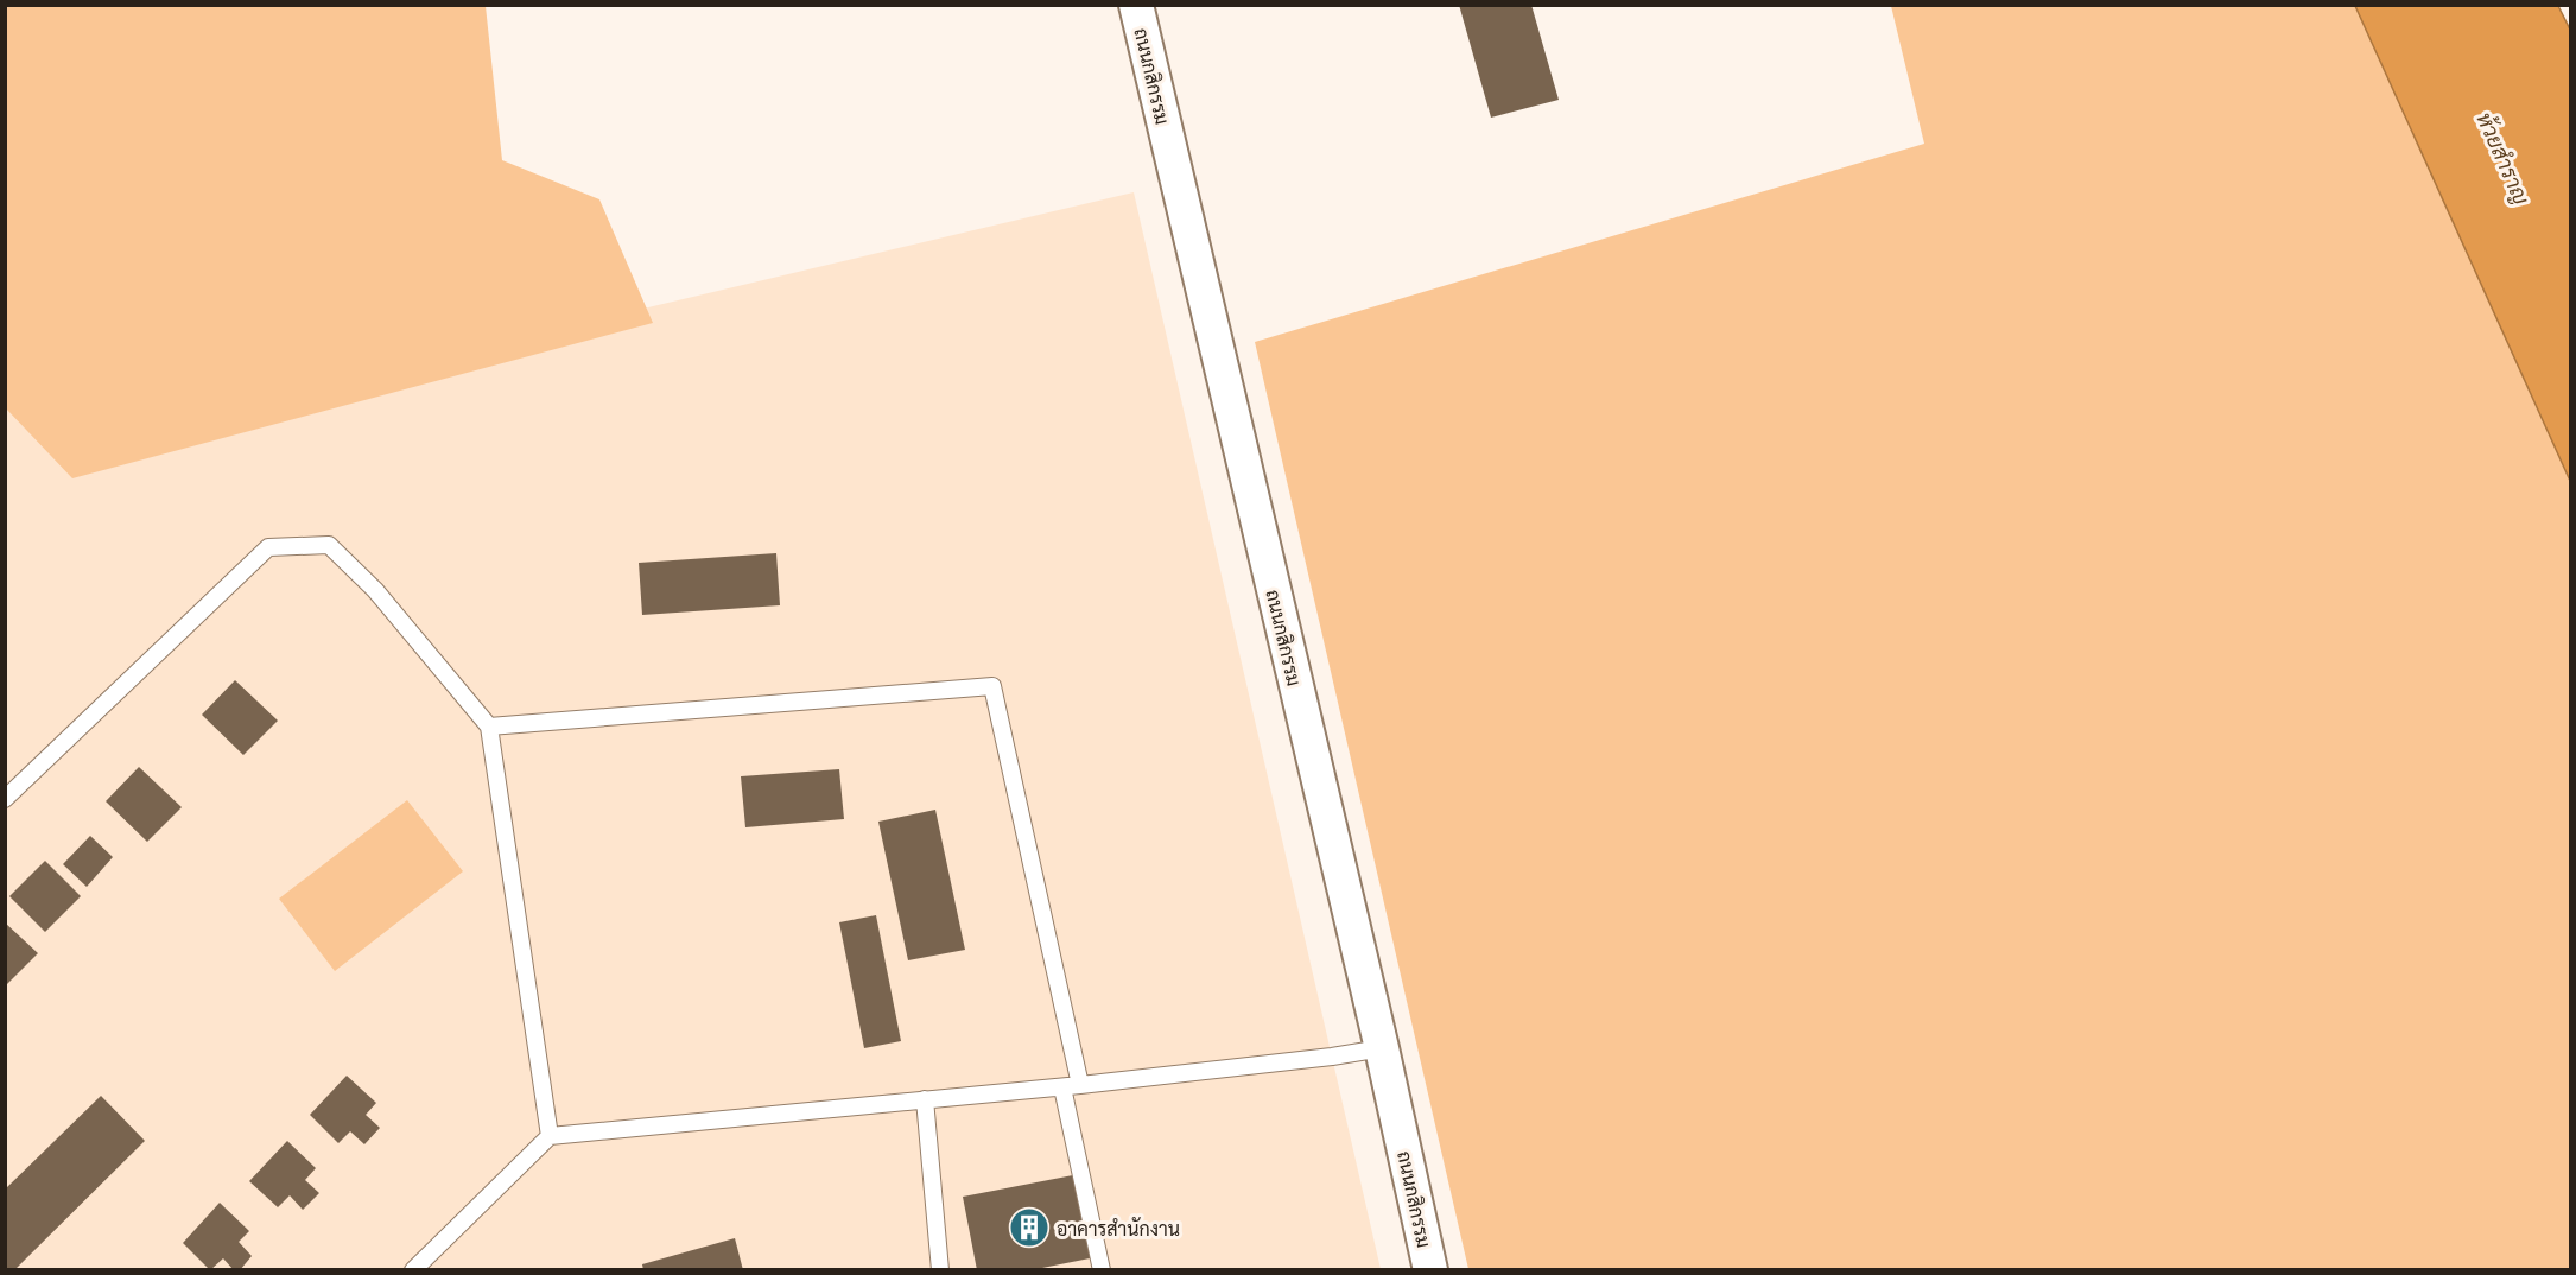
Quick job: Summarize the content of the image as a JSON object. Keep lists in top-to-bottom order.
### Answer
{
  "streets": {
    "street": ["ถนนกสิกรรม"]
  },
  "water": ["ห้วยสำราญ"],
  "places": {
    "building": ["อาคารสำนักงาน"]
  }
}
